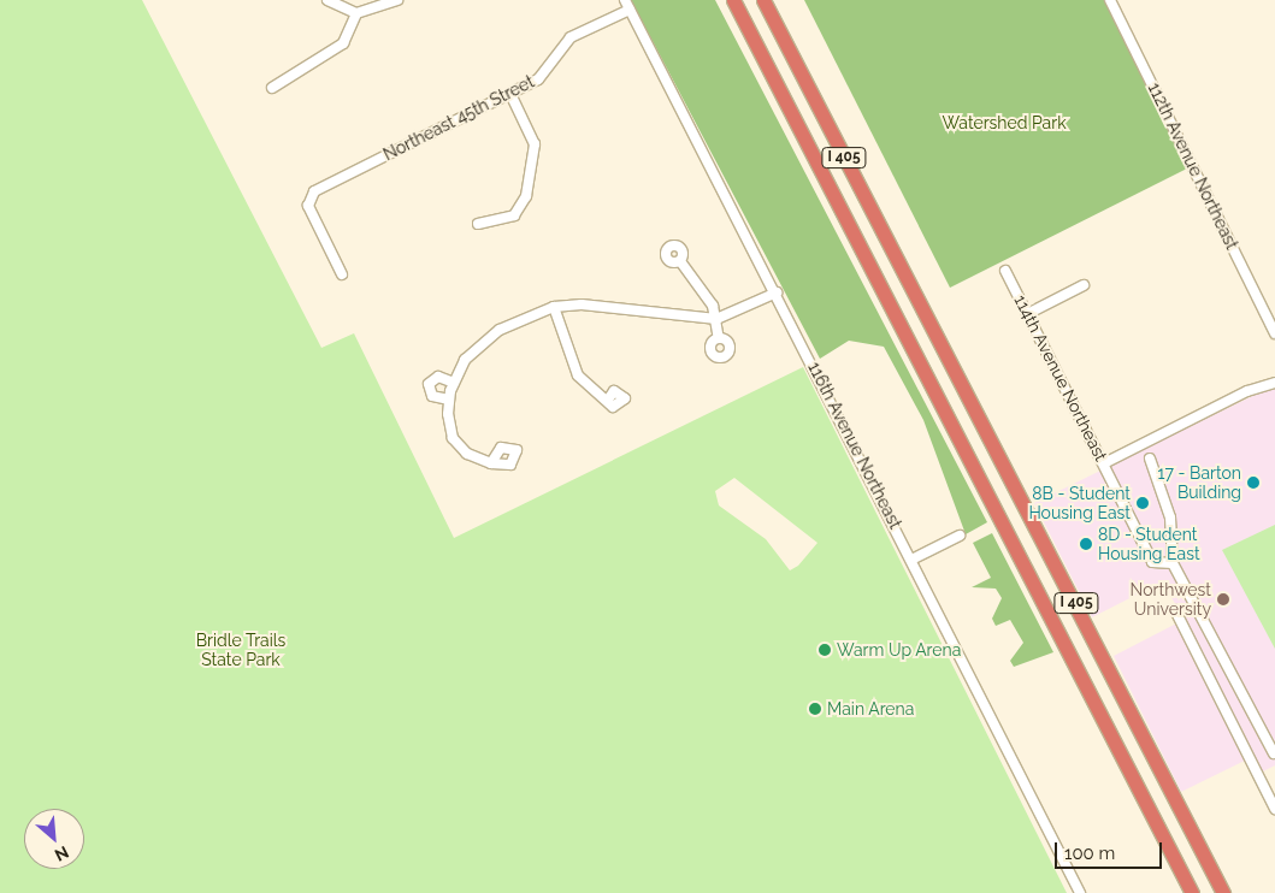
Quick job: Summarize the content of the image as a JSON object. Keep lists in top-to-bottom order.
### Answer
{
  "streets": {
    "highway": ["I 405"],
    "street": [
      "Northeast 45th Street",
      "112th Avenue Northeast",
      "114th Avenue Northeast",
      "116th Avenue Northeast"
    ]
  },
  "crossings": [
    ["Northeast 45th Street", "116th Avenue Northeast"]
  ],
  "parks": ["Watershed Park", "Bridle Trails State Park"],
  "places": [
    "17 - Barton Building",
    "8B - Student Housing East",
    "8D - Student Housing East",
    "Northwest University",
    "Warm Up Arena",
    "Main Arena"
  ],
  "scale_bar": "100 m",
  "north": "bottom right"
}
